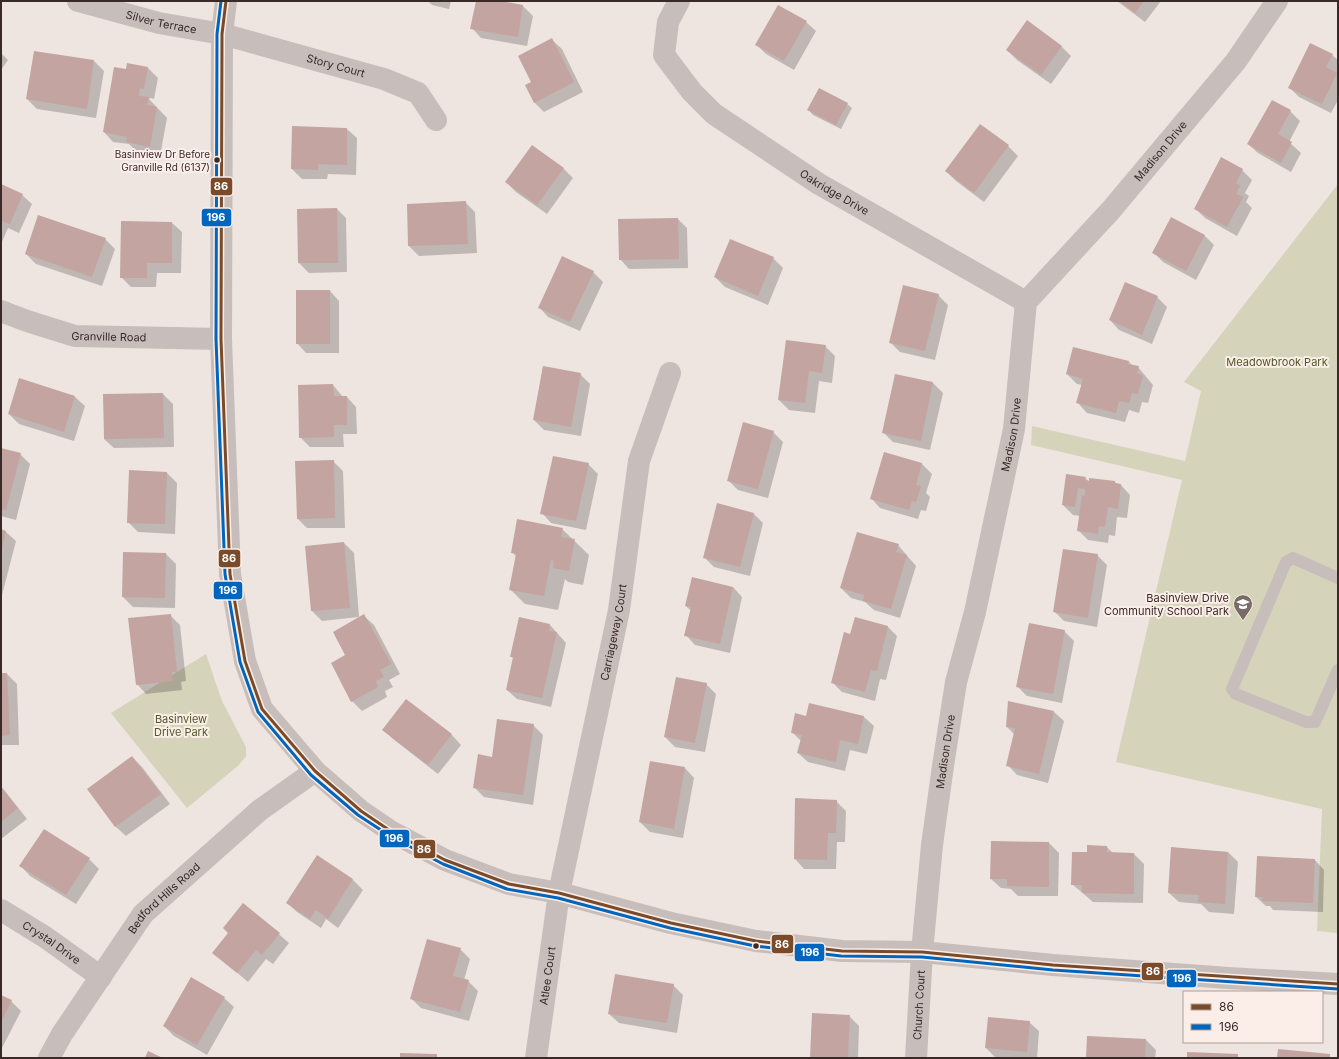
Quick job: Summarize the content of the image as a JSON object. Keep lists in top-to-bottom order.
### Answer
{
  "streets": {
    "street": [
      "Silver Terrace",
      "Story Court",
      "Madison Drive",
      "Oakridge Drive",
      "Granville Road",
      "Carriageway Court",
      "Bedford Hills Road",
      "Crystal Drive",
      "Atlee Court",
      "Church Court"
    ]
  },
  "crossings": [
    ["Silver Terrace", "Story Court"],
    ["Madison Drive", "Oakridge Drive"],
    ["Madison Drive", "Church Court"],
    ["Carriageway Court", "Atlee Court"],
    ["Bedford Hills Road", "Crystal Drive"]
  ],
  "parks": ["Meadowbrook Park", "Basinview Drive Park"],
  "places": {
    "other": ["Basinview Dr Before Granville Rd (6137)"],
    "school or university": ["Basinview Drive Community School Park"]
  },
  "lines": ["transit line 86", "transit line 196"],
  "legend": ["86", "196"]
}
